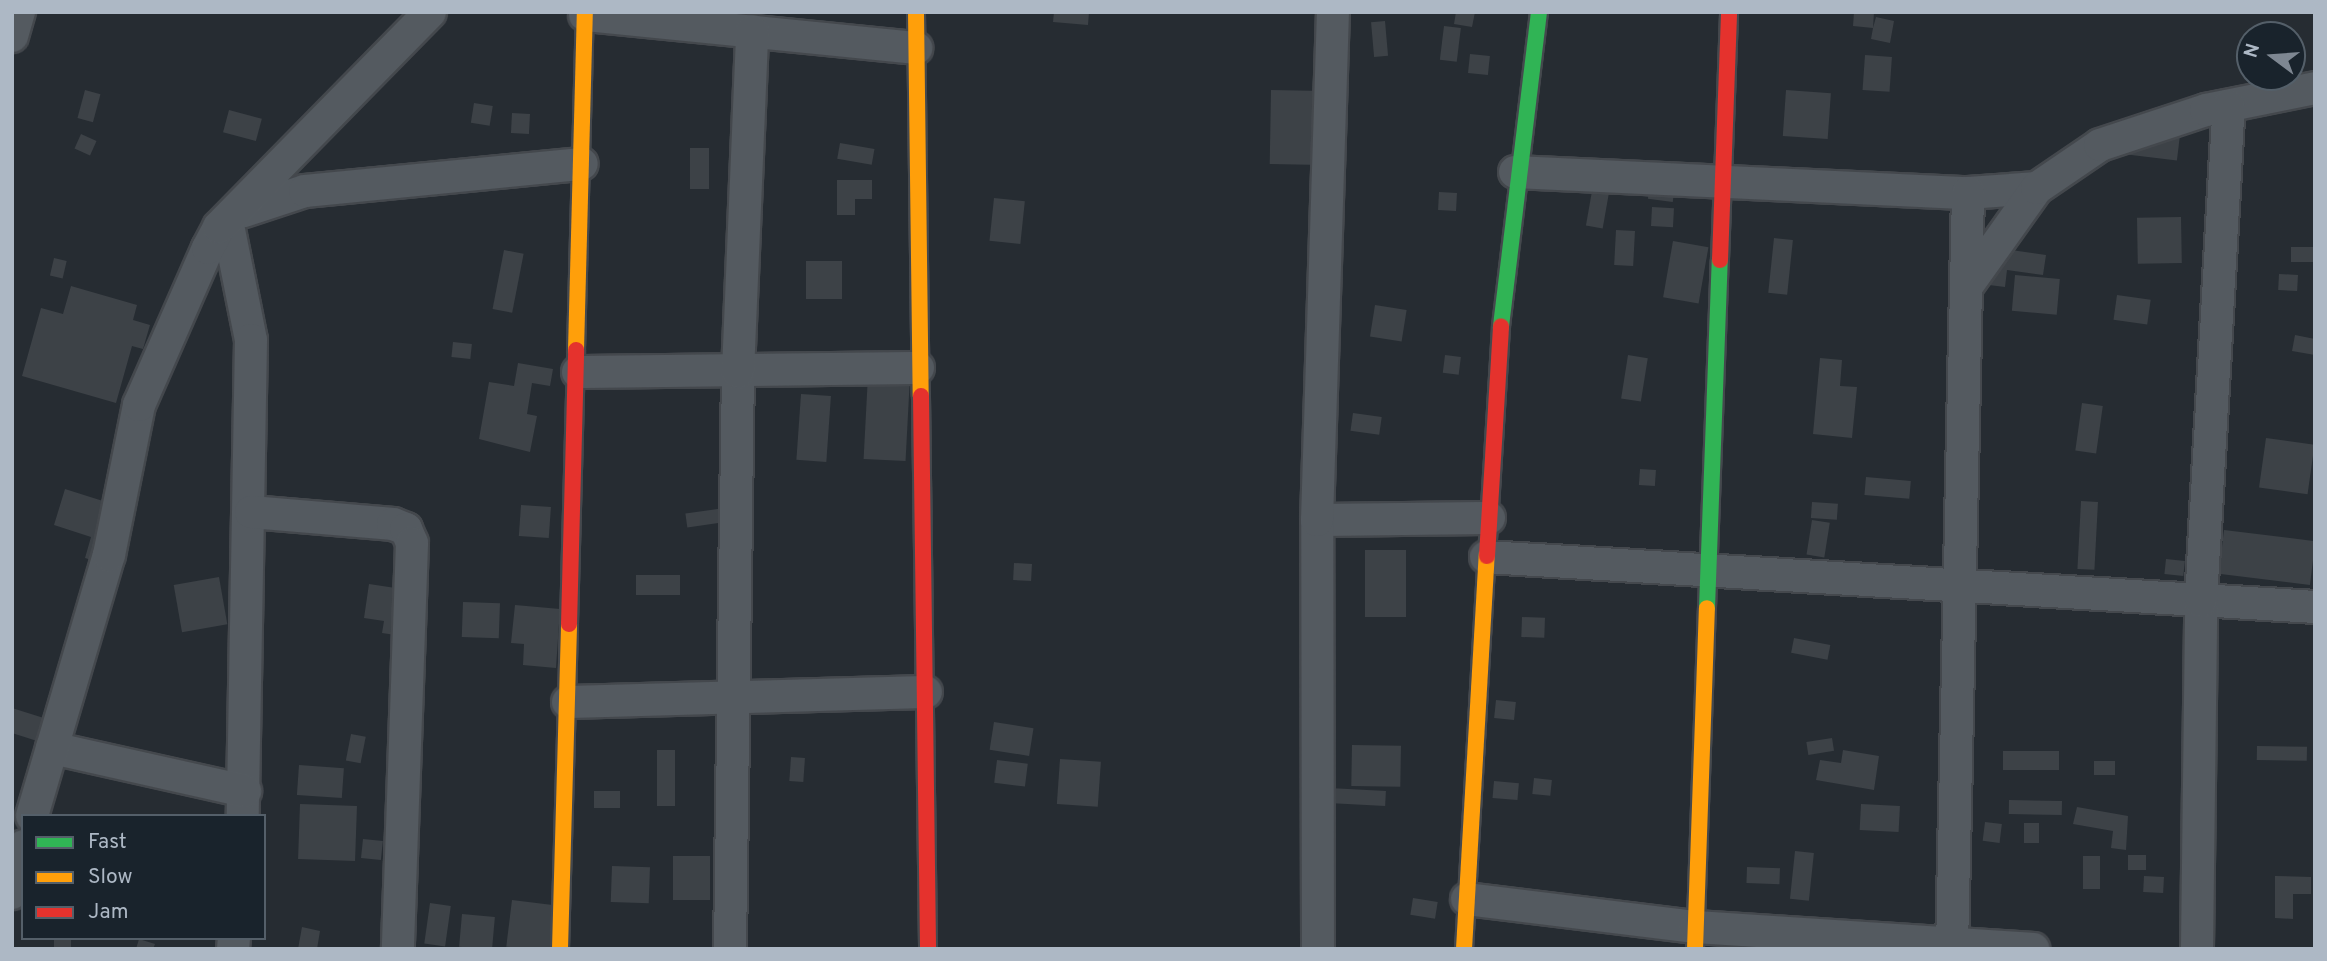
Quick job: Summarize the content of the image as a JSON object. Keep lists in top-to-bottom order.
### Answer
{
  "legend": ["Fast", "Slow", "Jam"],
  "north": "left"
}
